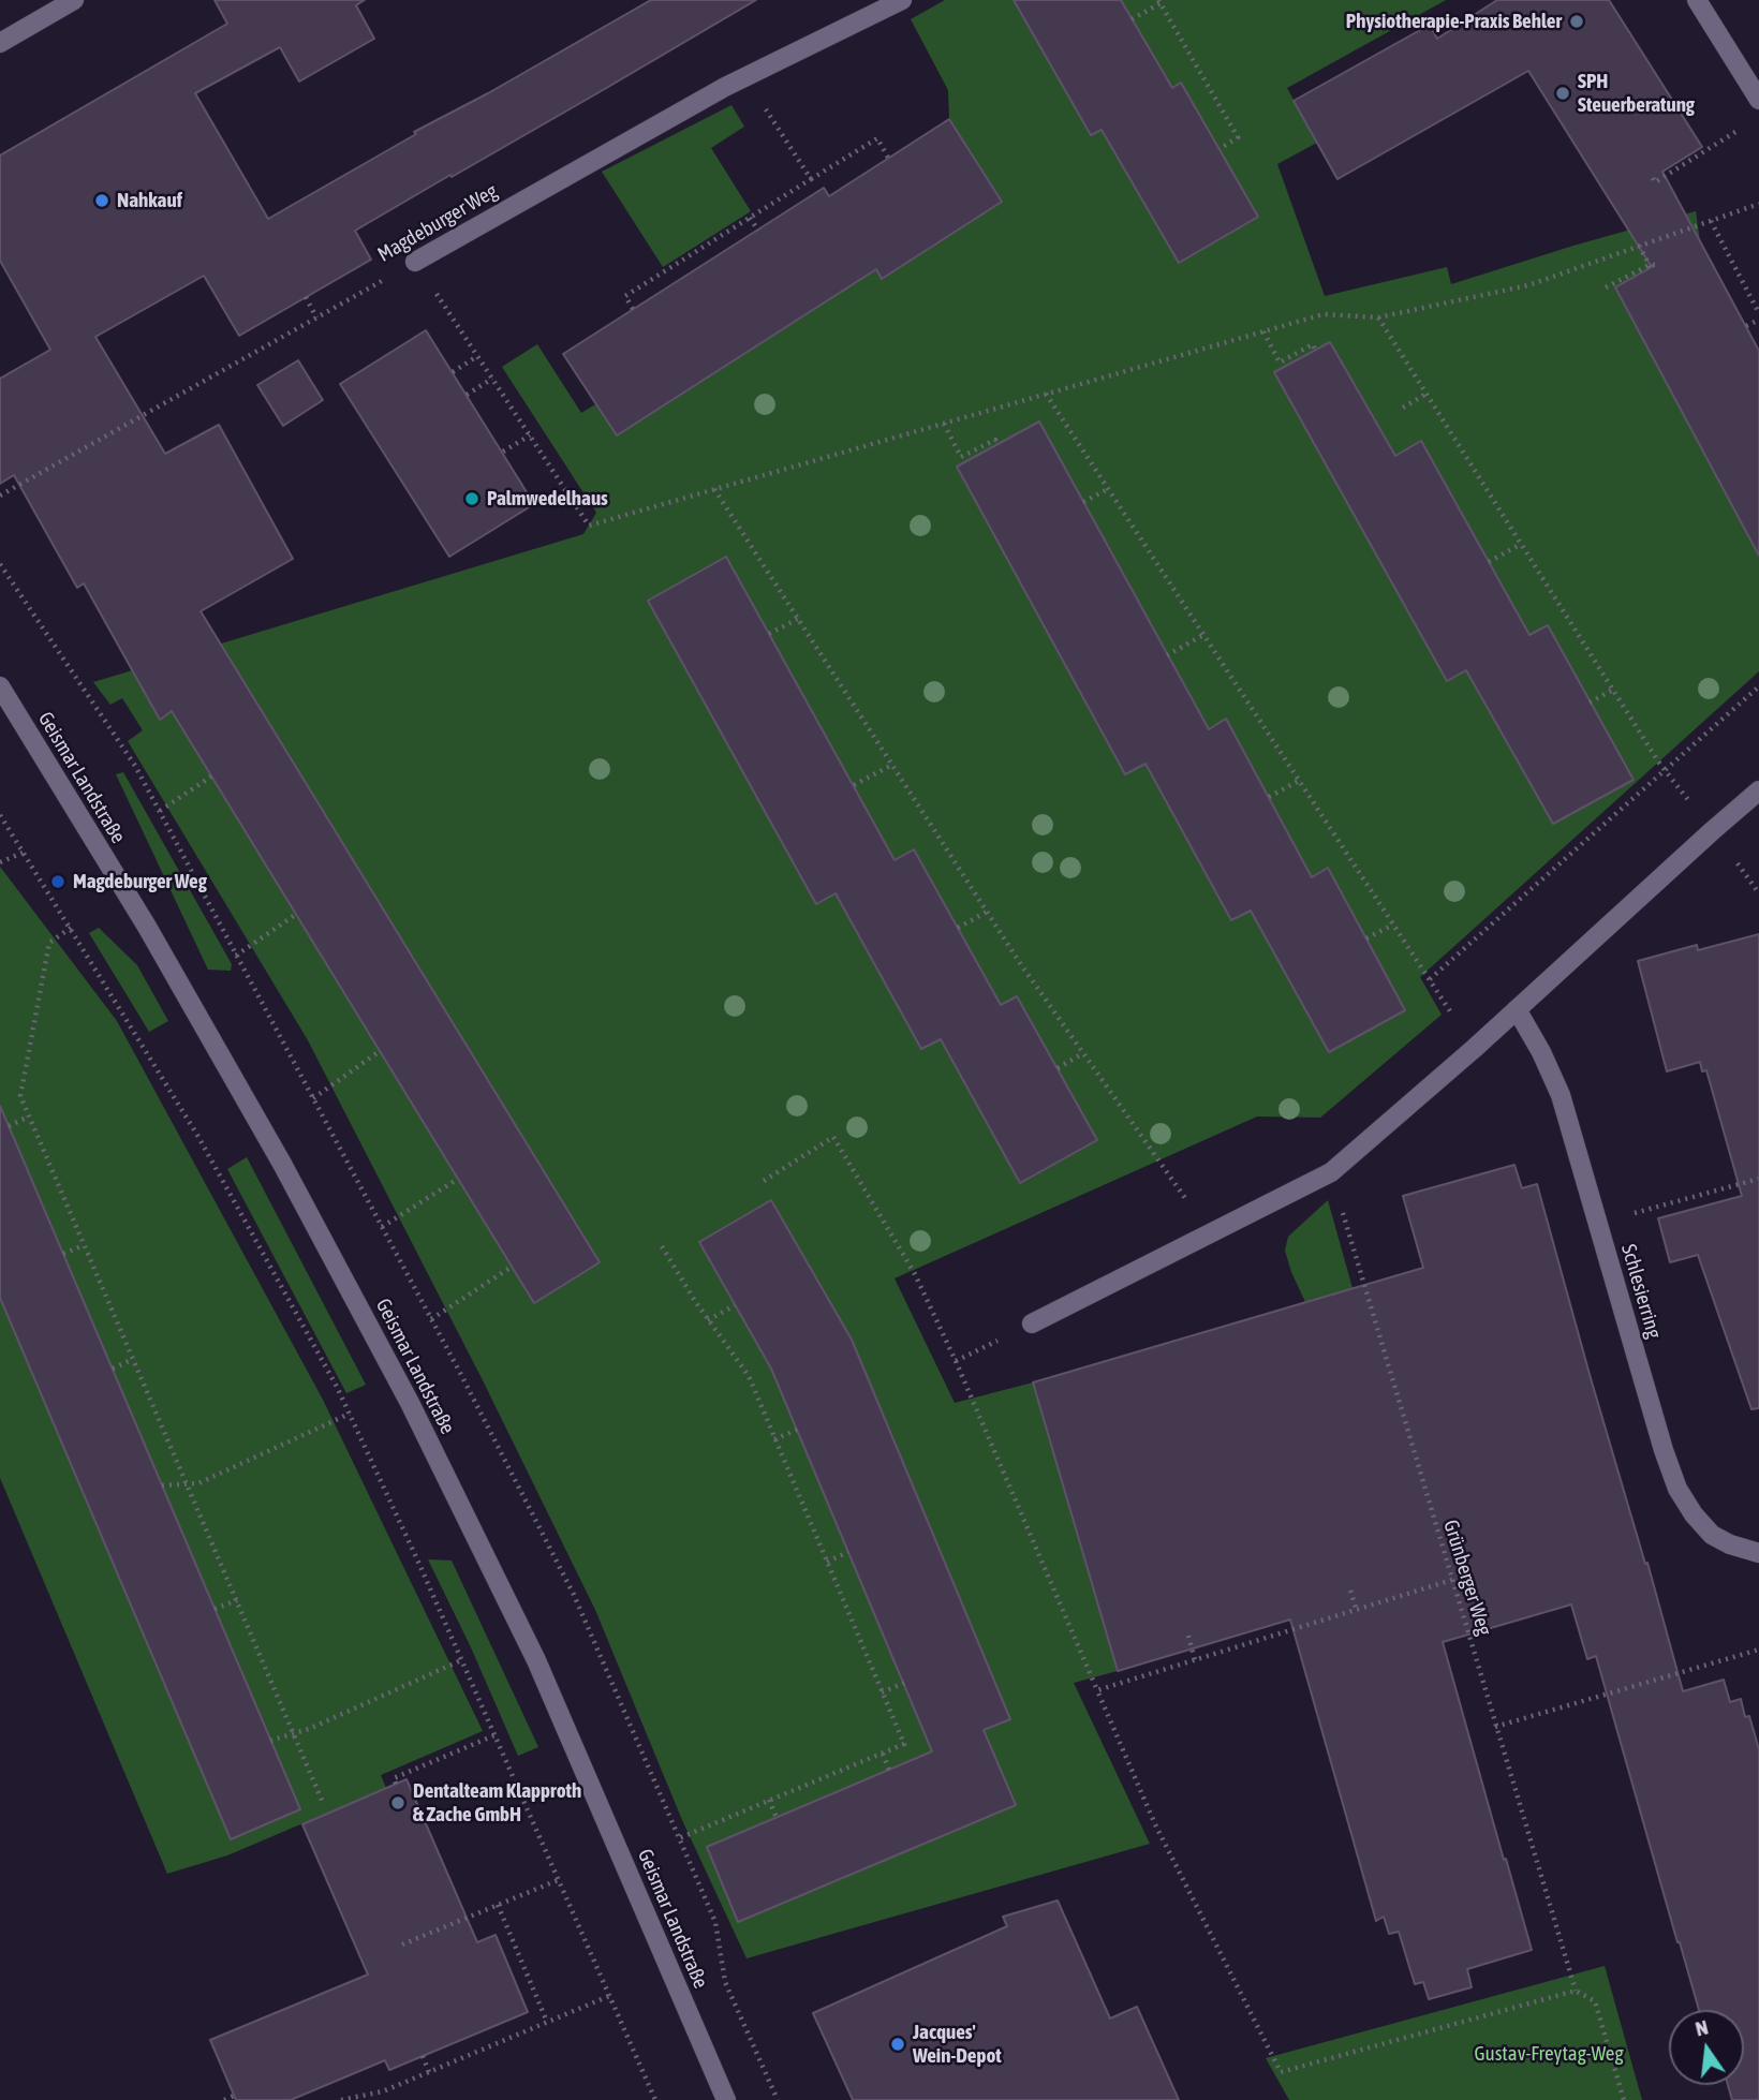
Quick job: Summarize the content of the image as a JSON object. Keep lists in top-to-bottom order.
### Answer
{
  "streets": {
    "street": ["Magdeburger Weg", "Geismar Landstraße", "Schlesierring"],
    "path": ["Grünberger Weg"]
  },
  "parks": ["Gustav-Freytag-Weg"],
  "places": [
    "Physiotherapie-Praxis Behler",
    "SPH Steuerberatung",
    "Nahkauf",
    "Palmwedelhaus",
    "Magdeburger Weg",
    "Dentalteam Klapproth & Zache GmbH",
    "Jacques' Wein-Depot"
  ],
  "north": "top"
}
